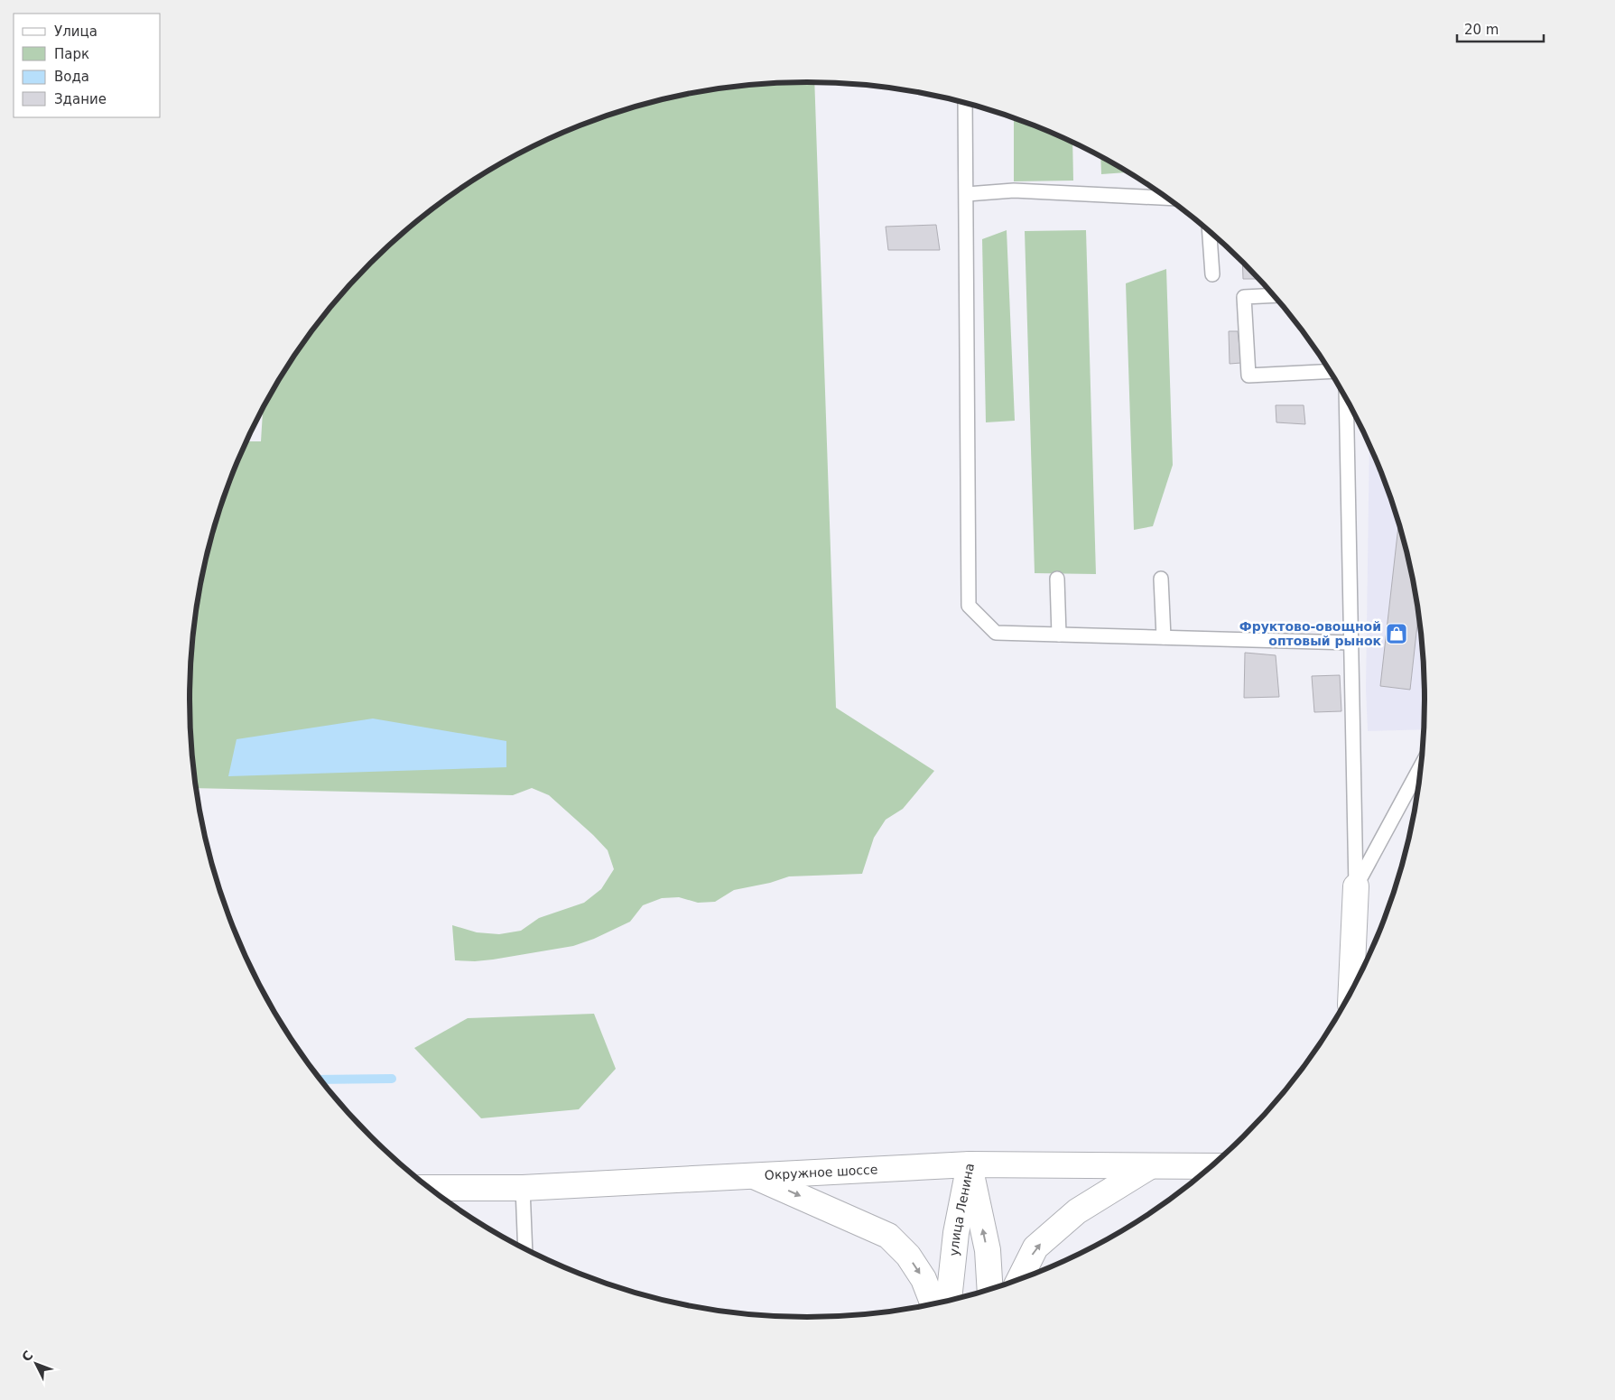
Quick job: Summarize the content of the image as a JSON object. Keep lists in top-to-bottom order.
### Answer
{
  "streets": {
    "main road": ["Окружное шоссе", "улица Ленина"]
  },
  "crossings": [
    ["Окружное шоссе", "улица Ленина"]
  ],
  "places": {
    "shop": ["Фруктово-овощной оптовый рынок"]
  },
  "legend": [
    "Улица",
    "Парк",
    "Вода",
    "Здание"
  ],
  "scale_bar": "20 m",
  "north": "top left"
}
